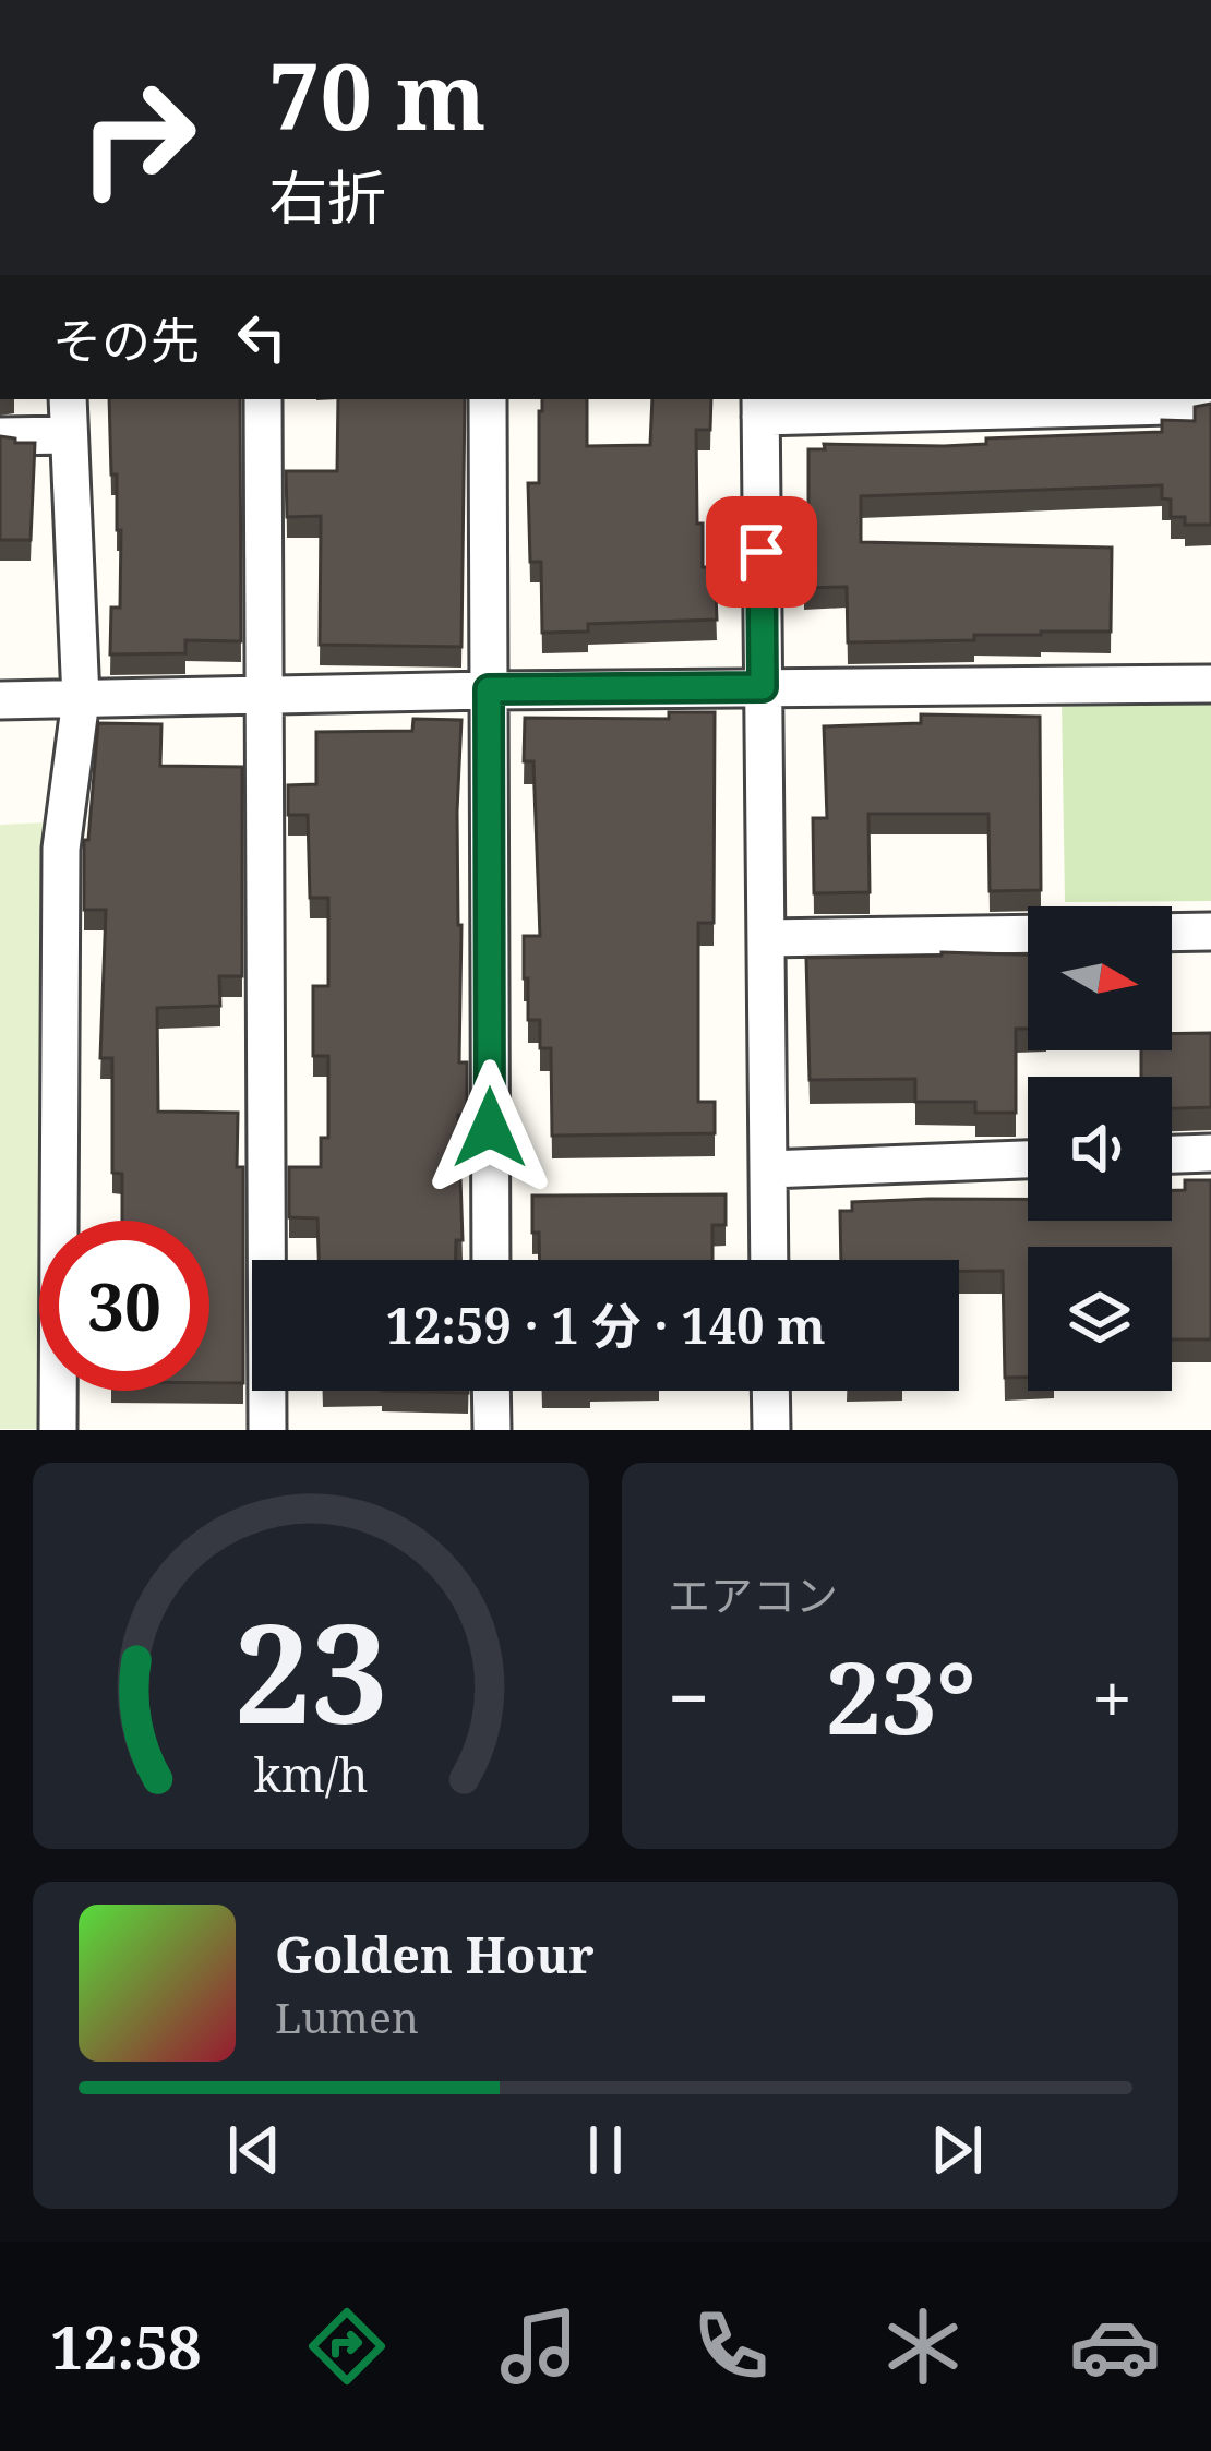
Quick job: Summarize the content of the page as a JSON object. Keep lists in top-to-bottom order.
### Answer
{
  "north": "right",
  "page": {
    "turn": ["70 m", "右折"],
    "then": "その先",
    "limit": "30",
    "trip": "12:59 · 1 分 · 140 m",
    "tile": "エアコン",
    "heat": ["−", "23°", "+"],
    "song": ["Golden Hour", "Lumen"],
    "tabs": "12:58",
    "gauge": ["23", "km/h"]
  }
}
